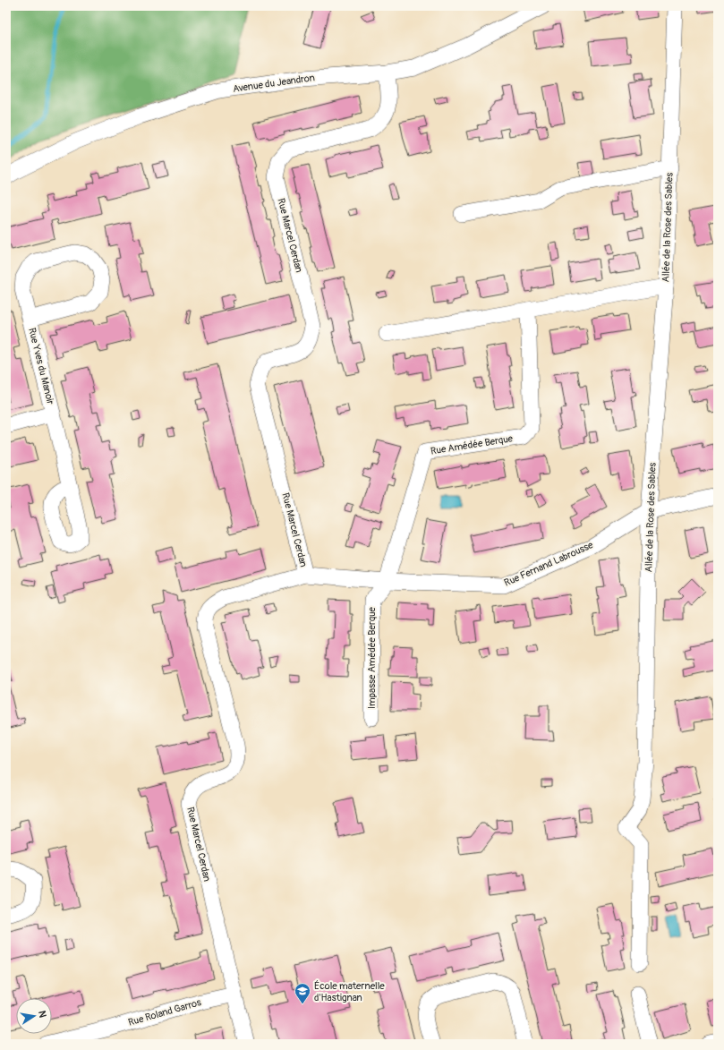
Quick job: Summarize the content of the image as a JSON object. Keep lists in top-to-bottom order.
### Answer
{
  "streets": {
    "street": [
      "Avenue du Jeandron",
      "Allée de la Rose des Sables",
      "Rue Marcel Cerdan",
      "Rue Yves du Manoir",
      "Rue Amédée Berque",
      "Rue Fernand Labrousse",
      "Impasse Amédée Berque",
      "Rue Roland Garros"
    ]
  },
  "crossings": [
    ["Avenue du Jeandron", "Rue Marcel Cerdan"],
    ["Allée de la Rose des Sables", "Rue Fernand Labrousse"],
    ["Rue Marcel Cerdan", "Rue Fernand Labrousse"],
    ["Rue Marcel Cerdan", "Rue Roland Garros"],
    ["Rue Amédée Berque", "Rue Fernand Labrousse"],
    ["Rue Amédée Berque", "Impasse Amédée Berque"],
    ["Rue Fernand Labrousse", "Impasse Amédée Berque"]
  ],
  "places": {
    "school or university": ["École maternelle d'Hastignan"]
  },
  "north": "right"
}
